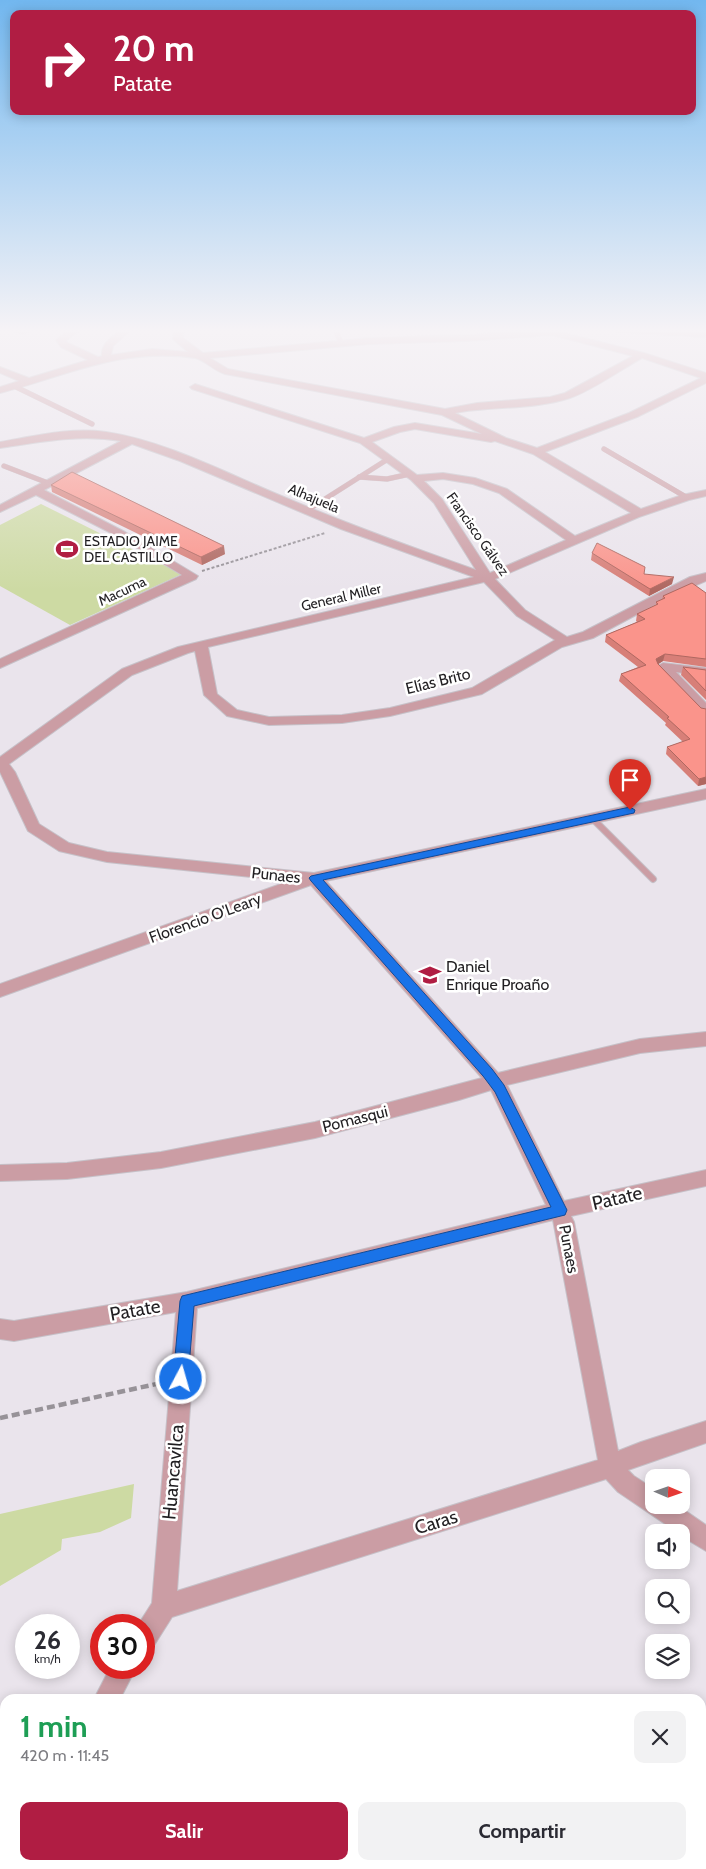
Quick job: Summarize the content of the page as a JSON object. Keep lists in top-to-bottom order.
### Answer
{
  "streets": {
    "street": [
      "Alhajuela",
      "Francisco Gálvez",
      "Macuma",
      "General Miller",
      "Elías Brito",
      "Punaes",
      "Florencio O'Leary",
      "Pomasqui",
      "Patate",
      "Huancavilca",
      "Caras"
    ]
  },
  "crossings": [
    ["Alhajuela", "Francisco Gálvez"],
    ["Alhajuela", "General Miller"],
    ["Francisco Gálvez", "General Miller"],
    ["Francisco Gálvez", "Elías Brito"],
    ["General Miller", "Elías Brito"],
    ["General Miller", "Punaes"],
    ["Punaes", "Florencio O'Leary"],
    ["Punaes", "Pomasqui"],
    ["Punaes", "Patate"],
    ["Punaes", "Caras"],
    ["Patate", "Huancavilca"],
    ["Huancavilca", "Caras"]
  ],
  "places": {
    "sports": ["ESTADIO JAIME DEL CASTILLO"],
    "school or university": ["Daniel Enrique Proaño"]
  },
  "north": "right",
  "page": {
    "turn": ["20 m", "Patate"],
    "speed": "26 km/h",
    "limit": "30",
    "heading": ["1 min", "420 m · 11:45"],
    "buttons": ["Salir", "Compartir"]
  }
}
